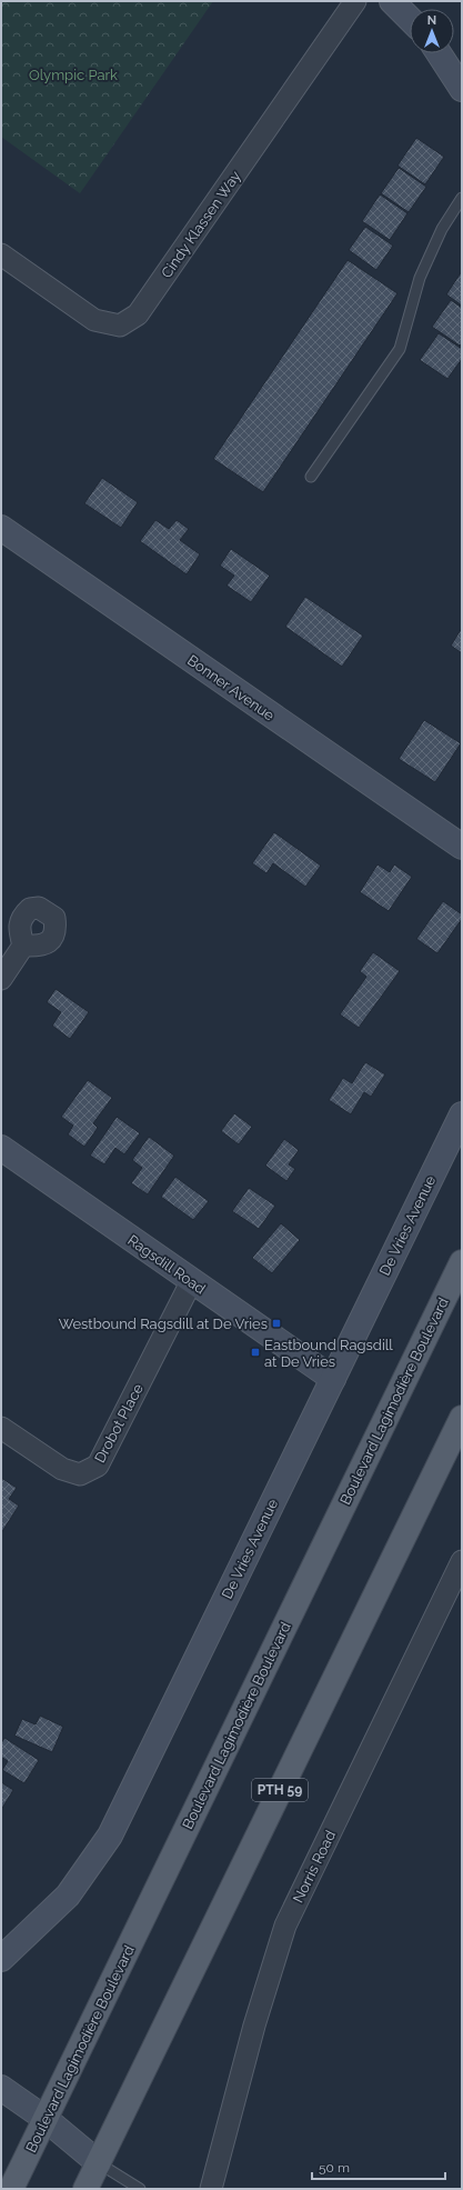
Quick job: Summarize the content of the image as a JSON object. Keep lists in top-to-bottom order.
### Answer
{
  "streets": {
    "main road": ["Boulevard Lagimodière Boulevard", "PTH 59"],
    "street": [
      "Cindy Klassen Way",
      "Bonner Avenue",
      "De Vries Avenue",
      "Ragsdill Road",
      "Drobot Place",
      "Norris Road"
    ]
  },
  "crossings": [
    ["De Vries Avenue", "Ragsdill Road"],
    ["Ragsdill Road", "Drobot Place"]
  ],
  "parks": ["Olympic Park"],
  "places": {
    "transit": ["Westbound Ragsdill at De Vries", "Eastbound Ragsdill at De Vries"]
  },
  "scale_bar": "50 m",
  "north": "top"
}
